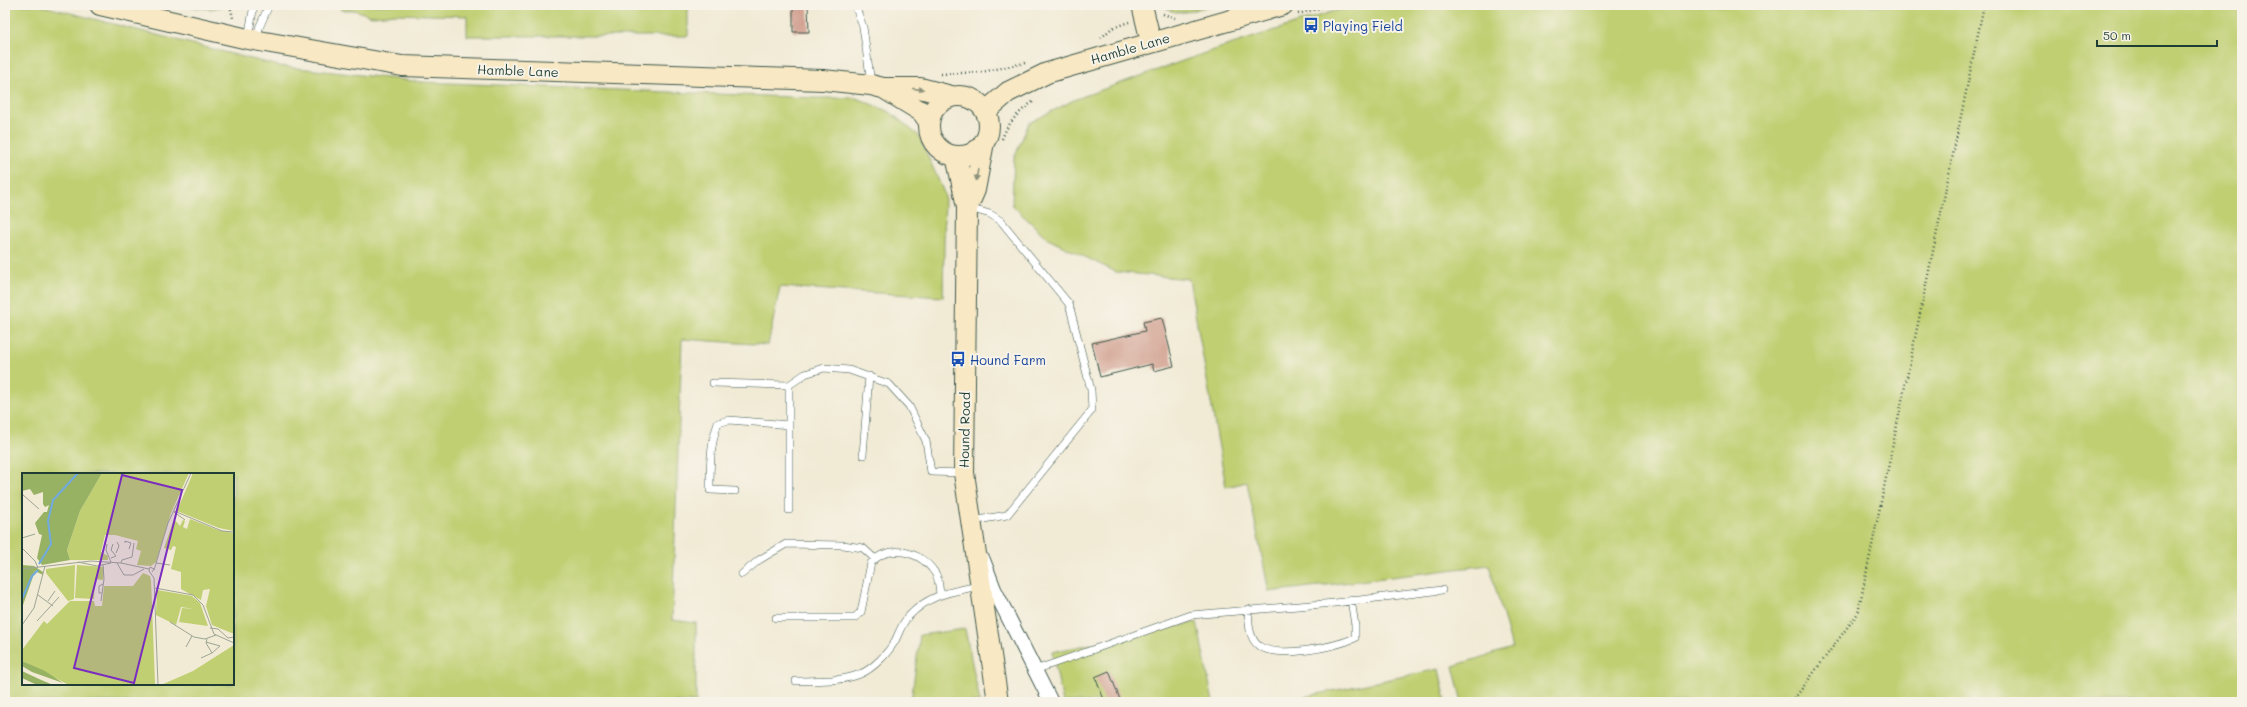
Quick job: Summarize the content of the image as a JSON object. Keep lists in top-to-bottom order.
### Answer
{
  "streets": {
    "main road": ["Hamble Lane", "Hound Road"]
  },
  "crossings": [
    ["Hamble Lane", "Hound Road"]
  ],
  "places": {
    "bus stop": ["Playing Field", "Hound Farm"]
  },
  "scale_bar": "50 m"
}
